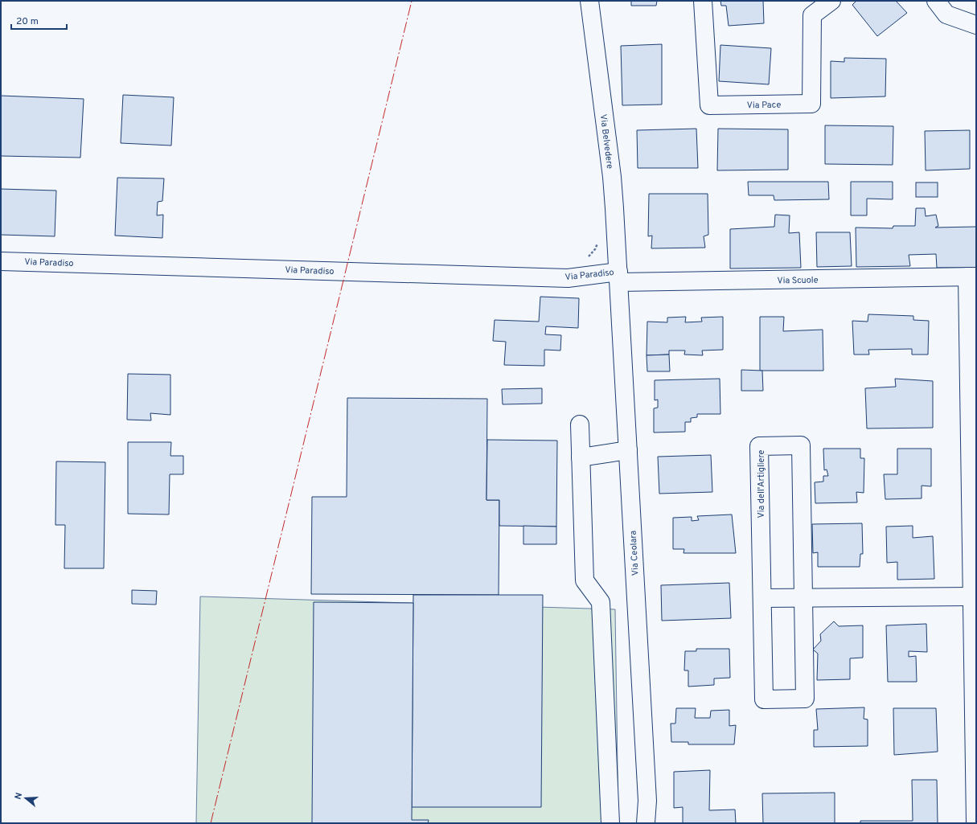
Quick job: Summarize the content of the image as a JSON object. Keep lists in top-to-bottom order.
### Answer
{
  "streets": {
    "street": [
      "Via Pace",
      "Via Belvedere",
      "Via Paradiso",
      "Via Scuole",
      "Via dell'Artigliere",
      "Via Ceolara"
    ]
  },
  "crossings": [
    ["Via Belvedere", "Via Paradiso"],
    ["Via Belvedere", "Via Scuole"],
    ["Via Belvedere", "Via Ceolara"],
    ["Via Paradiso", "Via Scuole"],
    ["Via Paradiso", "Via Ceolara"],
    ["Via Scuole", "Via Ceolara"]
  ],
  "scale_bar": "20 m",
  "north": "left"
}
